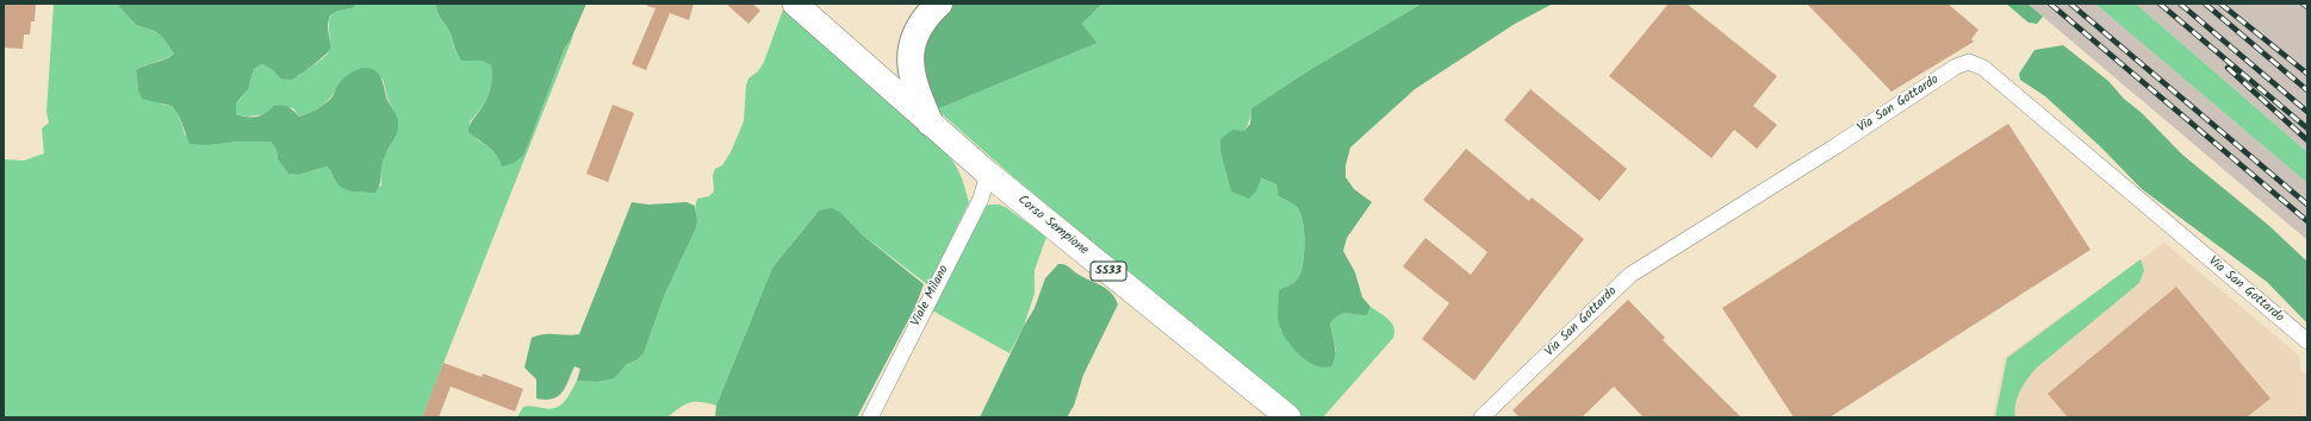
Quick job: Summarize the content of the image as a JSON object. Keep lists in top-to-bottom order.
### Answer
{
  "streets": {
    "main road": ["Corso Sempione", "SS33"],
    "street": ["Via San Gottardo", "Viale Milano"]
  },
  "crossings": [
    ["Corso Sempione", "SS33"],
    ["Corso Sempione", "Viale Milano"]
  ]
}
